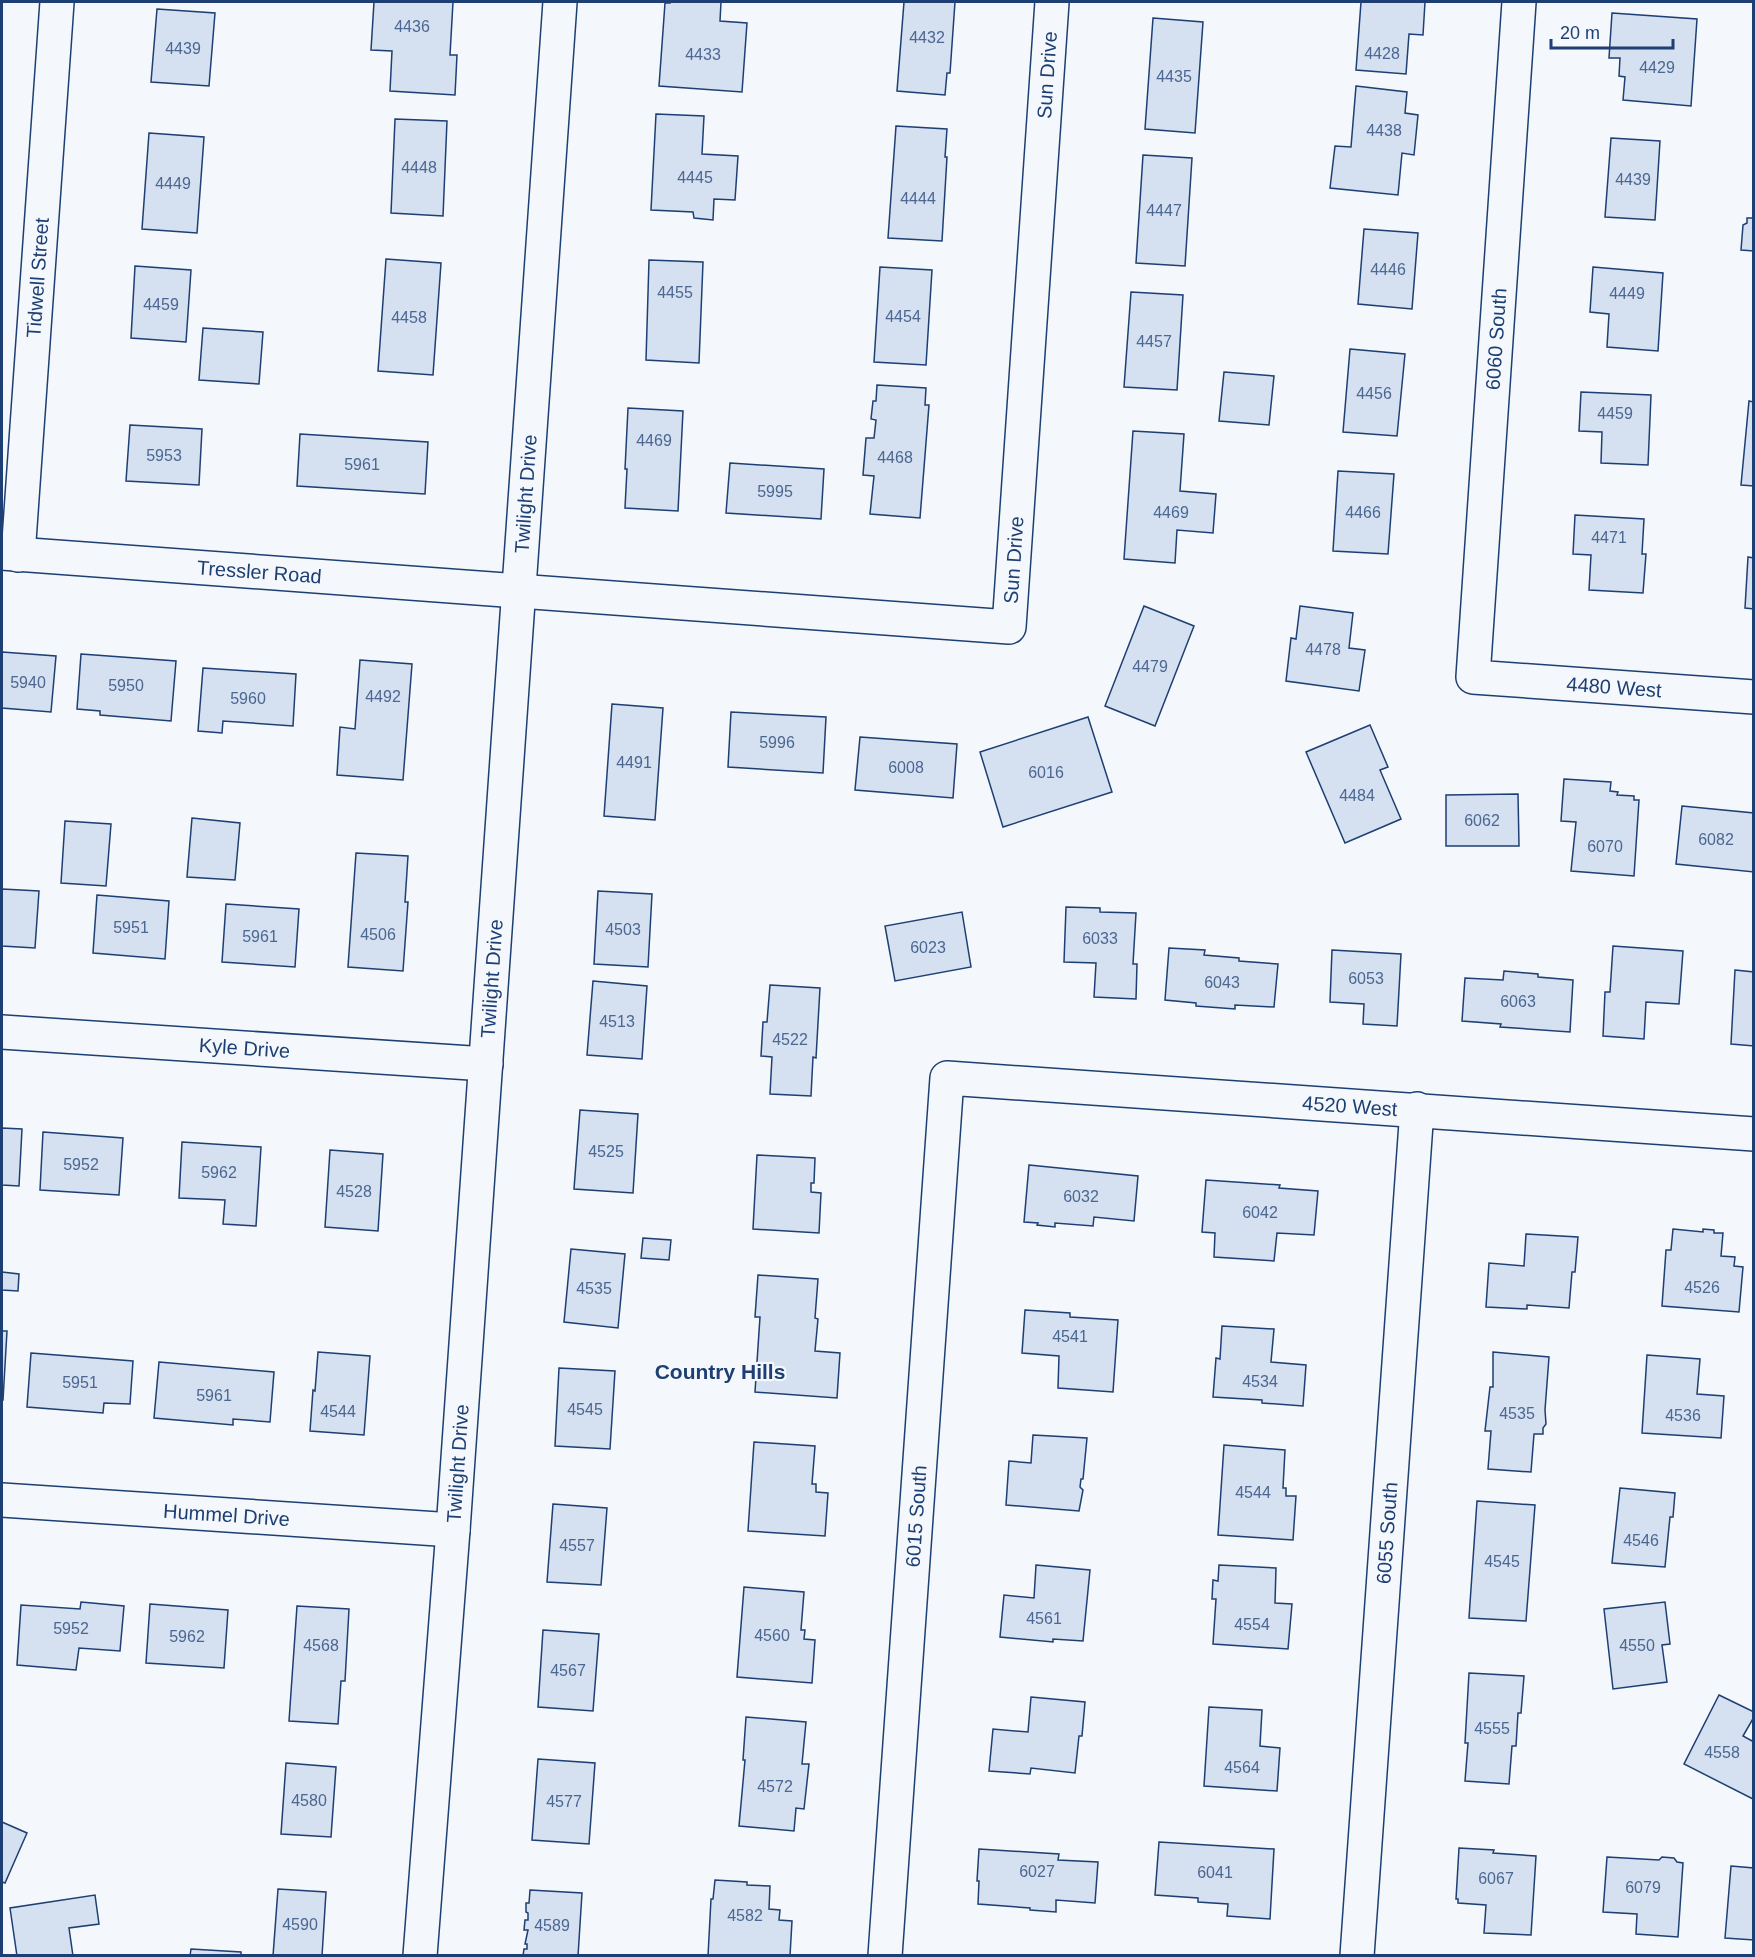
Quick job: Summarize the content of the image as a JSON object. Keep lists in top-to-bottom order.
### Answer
{
  "streets": {
    "street": [
      "Sun Drive",
      "Tidwell Street",
      "6060 South",
      "Twilight Drive",
      "Tressler Road",
      "4480 West",
      "Kyle Drive",
      "4520 West",
      "Hummel Drive",
      "6015 South",
      "6055 South"
    ]
  },
  "crossings": [
    ["Sun Drive", "Twilight Drive"],
    ["Sun Drive", "Tressler Road"],
    ["Tidwell Street", "Tressler Road"],
    ["6060 South", "4480 West"],
    ["Twilight Drive", "Tressler Road"],
    ["Twilight Drive", "Kyle Drive"],
    ["Twilight Drive", "Hummel Drive"],
    ["4520 West", "6015 South"],
    ["4520 West", "6055 South"]
  ],
  "districts": ["Country Hills"],
  "house_numbers": [
    "4436",
    "4432",
    "4439",
    "4428",
    "4433",
    "4429",
    "4435",
    "4438",
    "4448",
    "4445",
    "4439",
    "4449",
    "4444",
    "4447",
    "4446",
    "4455",
    "4449",
    "4459",
    "4454",
    "4458",
    "4457",
    "4456",
    "4459",
    "4469",
    "5953",
    "4468",
    "5961",
    "5995",
    "4469",
    "4466",
    "4471",
    "4478",
    "4479",
    "5940",
    "5950",
    "4492",
    "5960",
    "5996",
    "4491",
    "6008",
    "6016",
    "4484",
    "6062",
    "6082",
    "6070",
    "5951",
    "4503",
    "4506",
    "5961",
    "6033",
    "6023",
    "6053",
    "6043",
    "6063",
    "4513",
    "4522",
    "4525",
    "5952",
    "5962",
    "4528",
    "6032",
    "6042",
    "4526",
    "4535",
    "4541",
    "4534",
    "5951",
    "5961",
    "4545",
    "4544",
    "4535",
    "4536",
    "4544",
    "4546",
    "4557",
    "4545",
    "4561",
    "4554",
    "5952",
    "4560",
    "5962",
    "4568",
    "4550",
    "4567",
    "4555",
    "4558",
    "4564",
    "4572",
    "4580",
    "4577",
    "6027",
    "6041",
    "6067",
    "6079",
    "4582",
    "4590",
    "4589"
  ],
  "scale_bar": "20 m"
}
